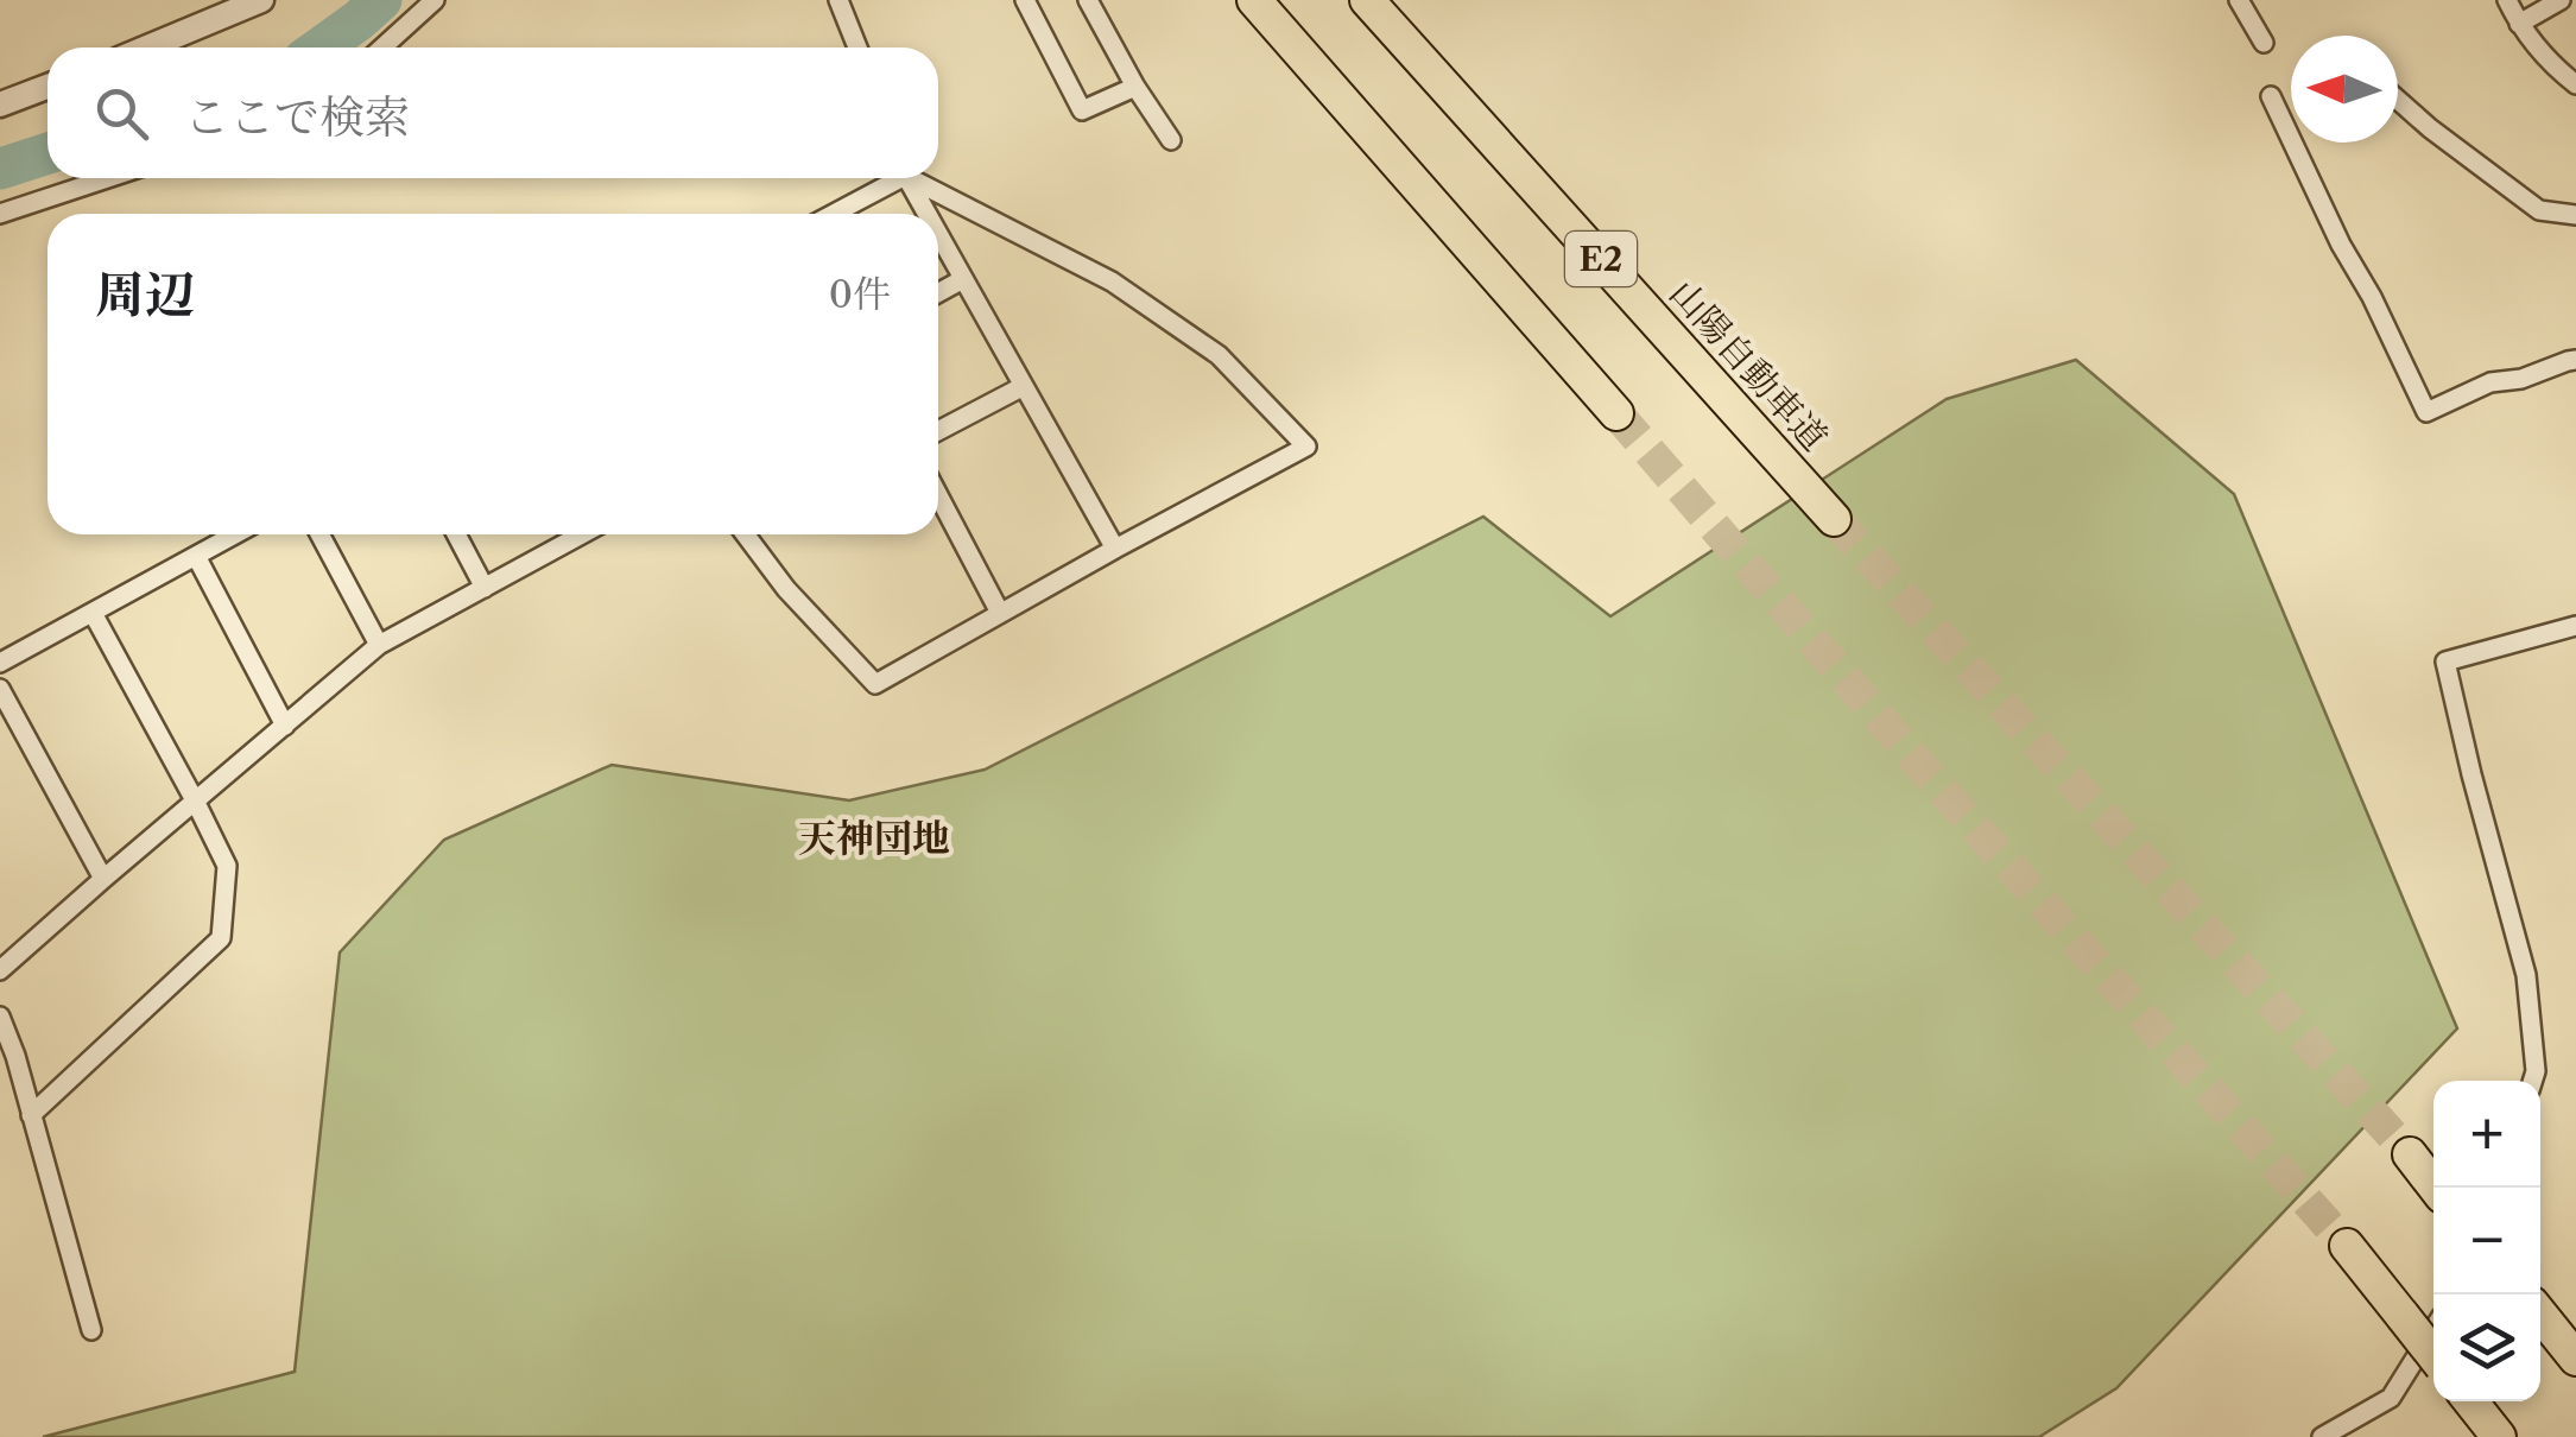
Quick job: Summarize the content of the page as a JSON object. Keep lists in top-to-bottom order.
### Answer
{
  "streets": {
    "highway": ["E2", "山陽自動車道"]
  },
  "districts": ["天神団地"],
  "north": "left",
  "page": {
    "search": "ここで検索",
    "heading": ["周辺", "0件"],
    "map_buttons": ["+", "−"]
  }
}
